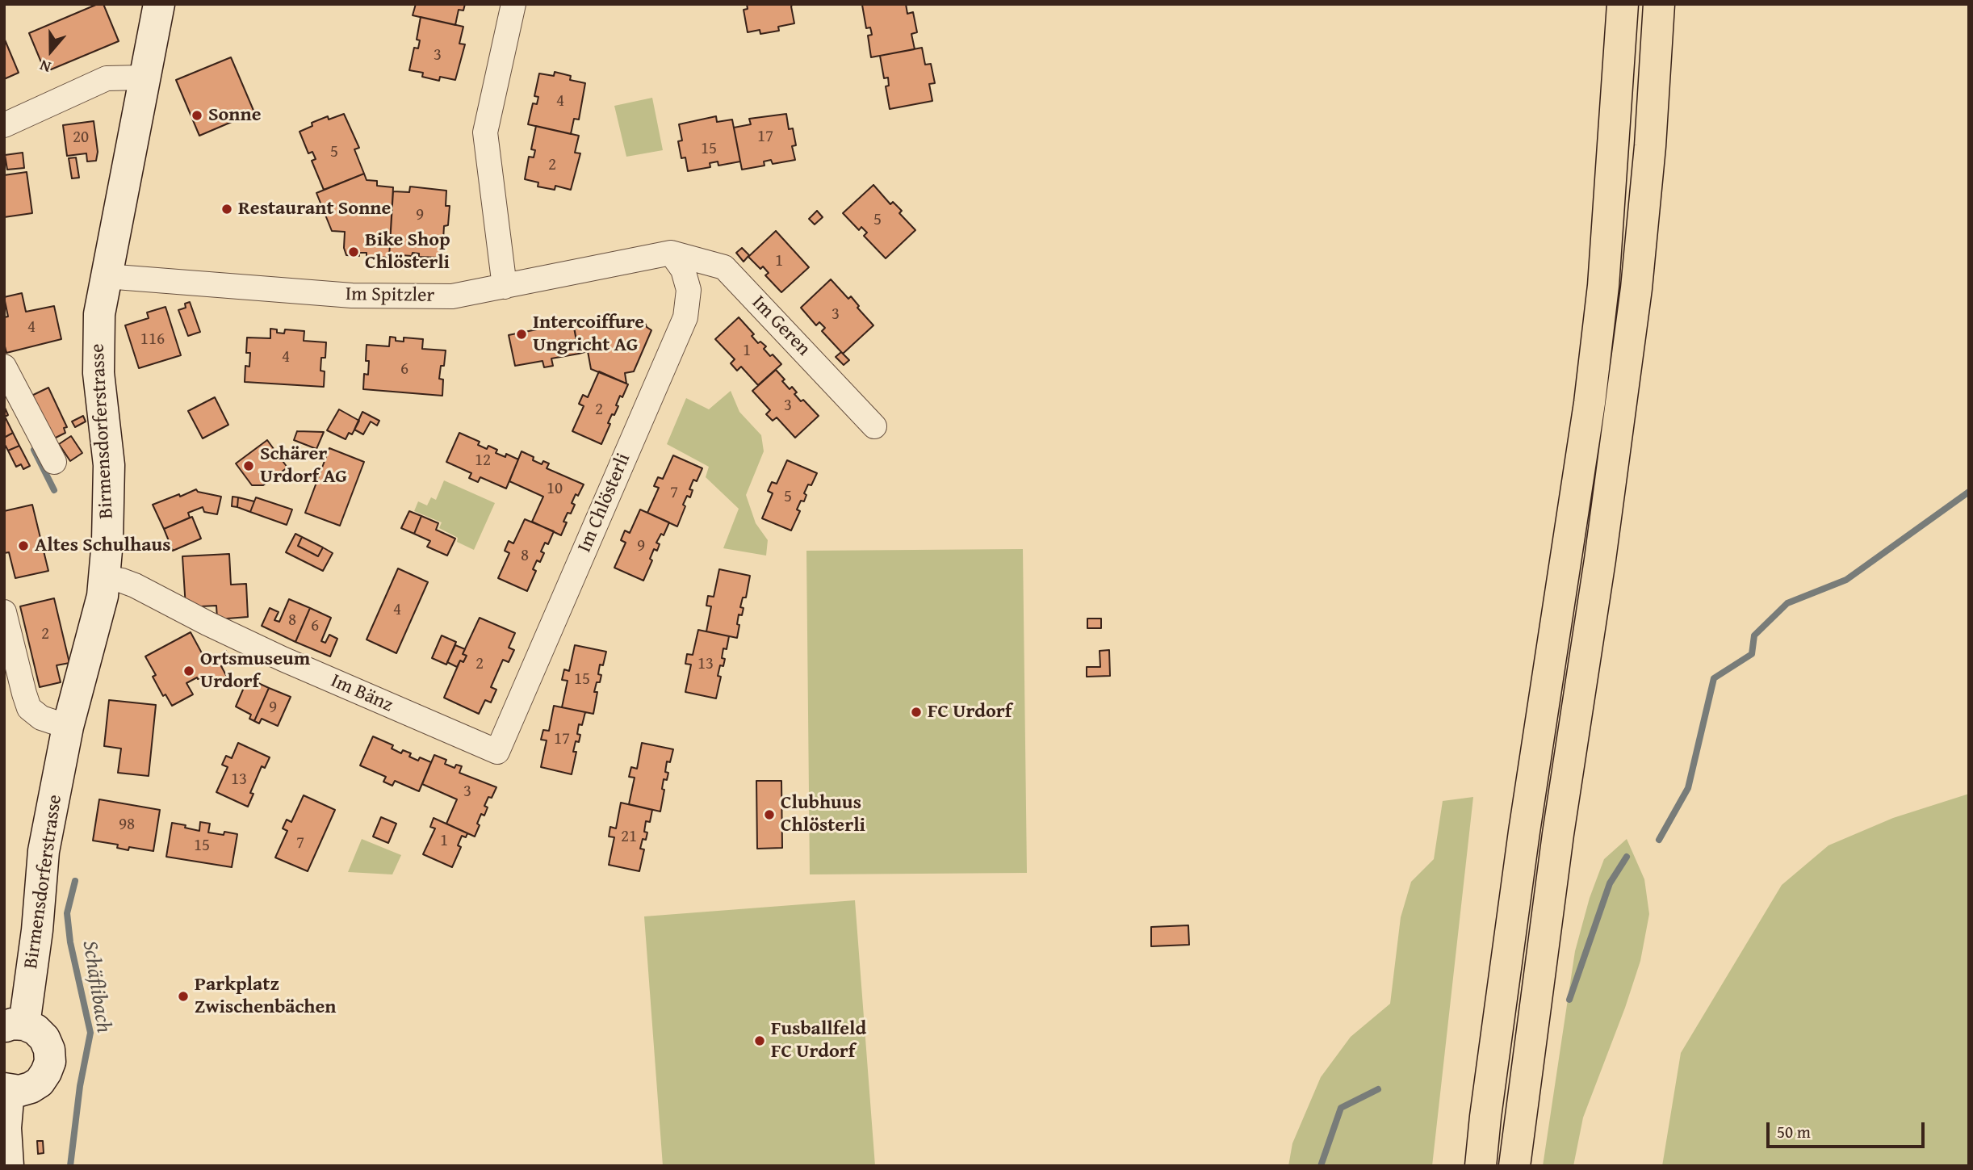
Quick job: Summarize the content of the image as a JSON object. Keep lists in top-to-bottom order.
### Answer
{
  "streets": {
    "main road": ["Birmensdorferstrasse"],
    "street": [
      "Im Spitzler",
      "Im Geren",
      "Im Chlösterli",
      "Im Bänz"
    ]
  },
  "crossings": [
    ["Im Spitzler", "Im Geren"],
    ["Im Spitzler", "Birmensdorferstrasse"],
    ["Im Spitzler", "Im Chlösterli"],
    ["Im Geren", "Im Chlösterli"],
    ["Birmensdorferstrasse", "Im Bänz"],
    ["Im Chlösterli", "Im Bänz"]
  ],
  "water": ["Schäflibach"],
  "places": [
    "Sonne",
    "Restaurant Sonne",
    "Bike Shop Chlösterli",
    "Intercoiffure Ungricht AG",
    "Schärer Urdorf AG",
    "Altes Schulhaus",
    "Ortsmuseum Urdorf",
    "FC Urdorf",
    "Clubhuus Chlösterli",
    "Parkplatz Zwischenbächen",
    "Fusballfeld FC Urdorf"
  ],
  "house_numbers": [
    "3",
    "4",
    "17",
    "20",
    "15",
    "5",
    "2",
    "9",
    "5",
    "1",
    "3",
    "4",
    "116",
    "1",
    "4",
    "6",
    "3",
    "2",
    "12",
    "10",
    "7",
    "5",
    "9",
    "8",
    "4",
    "8",
    "6",
    "2",
    "2",
    "13",
    "15",
    "9",
    "17",
    "13",
    "3",
    "98",
    "21",
    "1",
    "7",
    "15"
  ],
  "scale_bar": "50 m",
  "north": "bottom"
}
